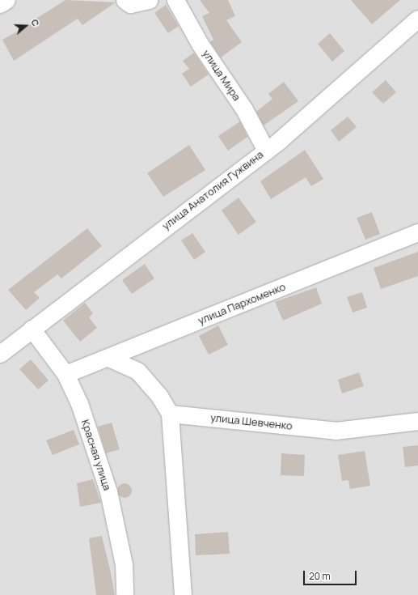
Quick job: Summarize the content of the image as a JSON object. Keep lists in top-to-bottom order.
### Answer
{
  "streets": {
    "street": [
      "улица Мира",
      "улица Анатолия Гужвина",
      "улица Пархоменко",
      "улица Шевченко",
      "Красная улица"
    ]
  },
  "crossings": [
    ["улица Мира", "улица Анатолия Гужвина"],
    ["улица Анатолия Гужвина", "Красная улица"],
    ["улица Пархоменко", "Красная улица"]
  ],
  "scale_bar": "20 m",
  "north": "right"
}
